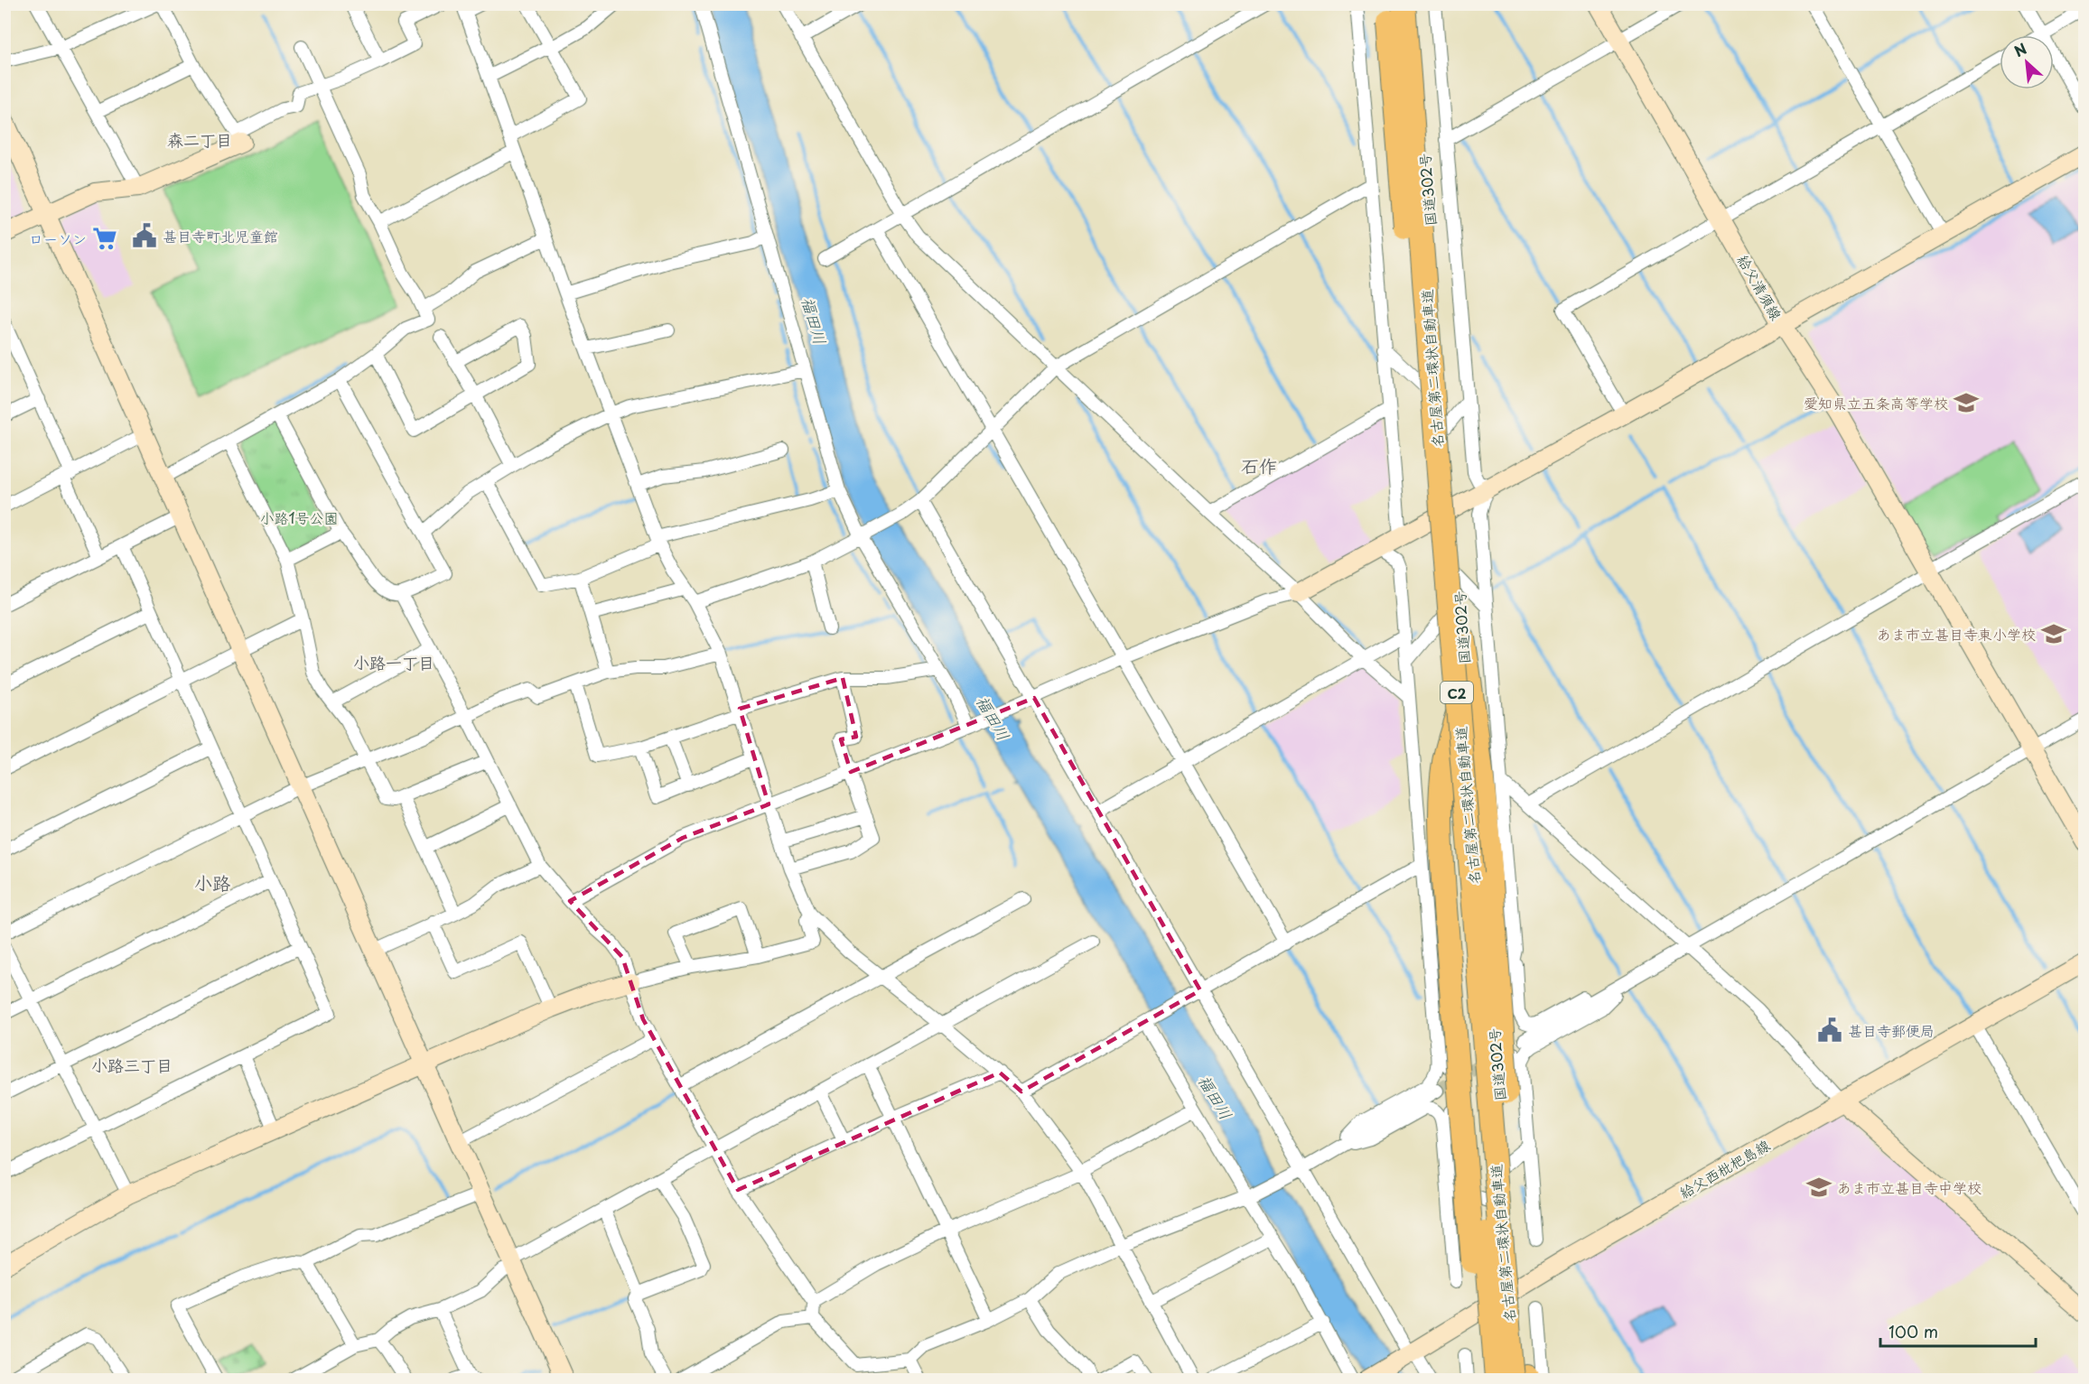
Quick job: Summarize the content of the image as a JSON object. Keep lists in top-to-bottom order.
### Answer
{
  "streets": {
    "highway": ["国道302号", "名古屋第二環状自動車道", "C2"],
    "street": ["給父清須線", "給父西枇杷島線"]
  },
  "crossings": [
    ["国道302号", "給父西枇杷島線"]
  ],
  "districts": [
    "森二丁目",
    "石作",
    "小路一丁目",
    "小路",
    "小路三丁目"
  ],
  "water": ["福田川"],
  "parks": ["小路1号公園"],
  "places": {
    "public building": ["甚目寺町北児童館", "甚目寺郵便局"],
    "supermarket": ["ローソン"],
    "school or university": ["愛知県立五条高等学校", "あま市立甚目寺東小学校", "あま市立甚目寺中学校"]
  },
  "scale_bar": "100 m",
  "north": "top left"
}
